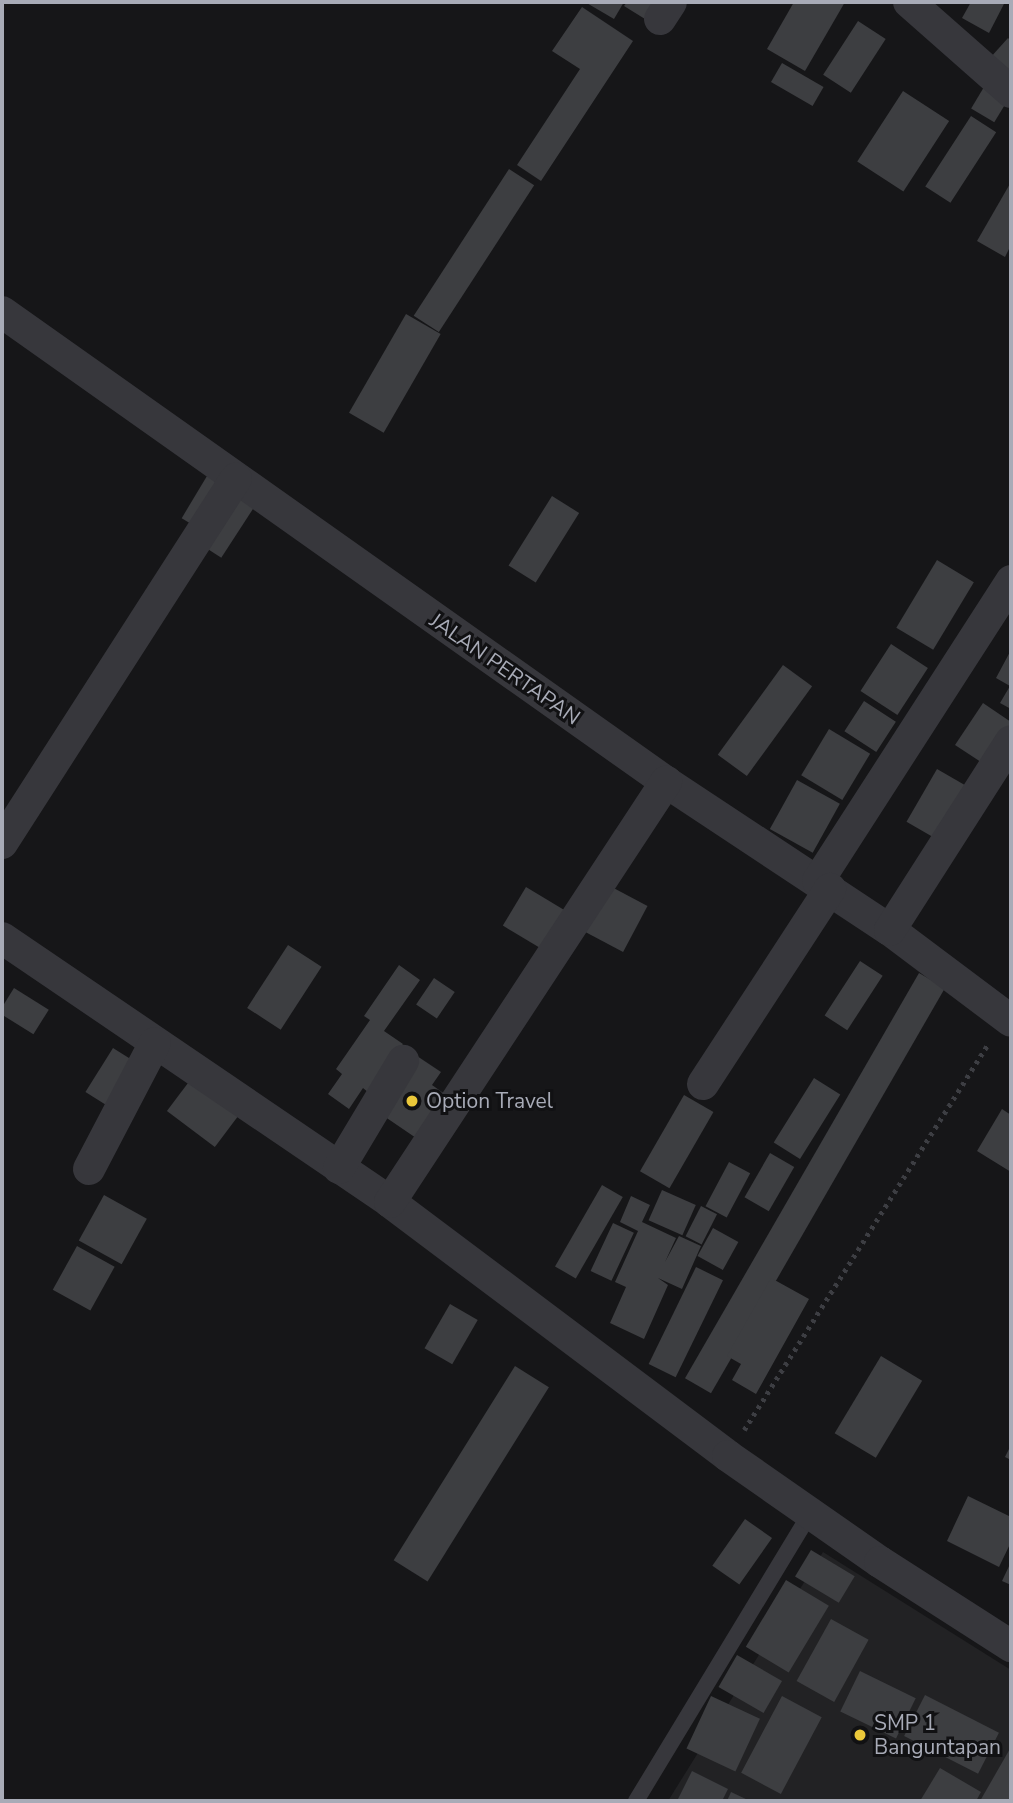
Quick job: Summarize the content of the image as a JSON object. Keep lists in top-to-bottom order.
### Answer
{
  "streets": {
    "street": ["JALAN PERTAPAN"]
  },
  "places": ["Option Travel", "SMP 1 Banguntapan"]
}
